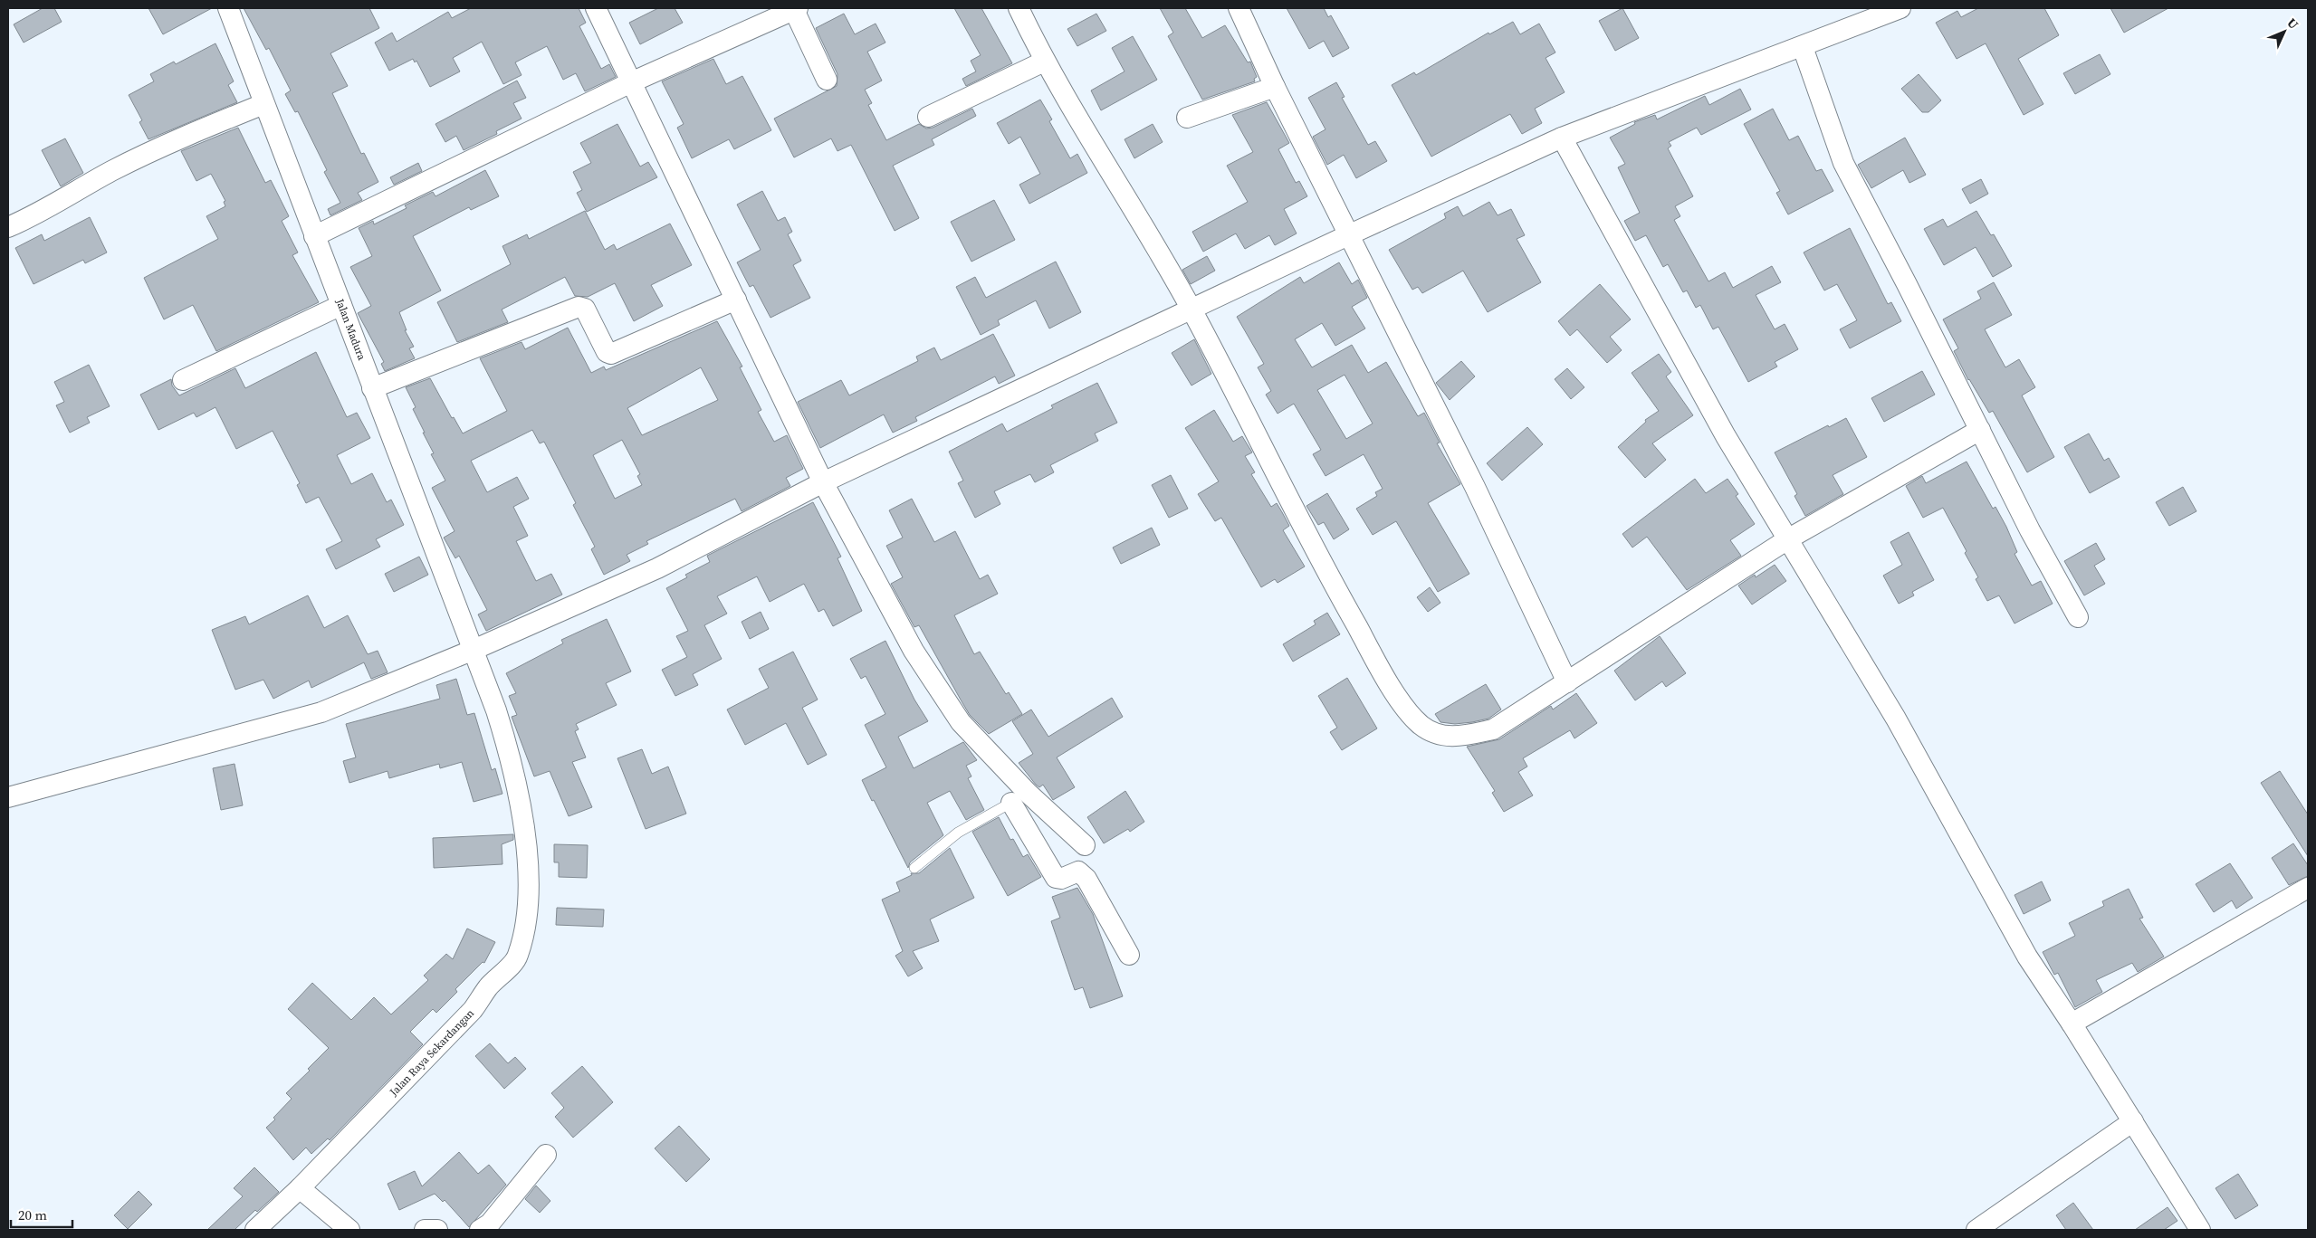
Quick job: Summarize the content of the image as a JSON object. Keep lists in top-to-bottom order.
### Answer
{
  "streets": {
    "street": ["Jalan Madura", "Jalan Raya Sekardangan"]
  },
  "crossings": [
    ["Jalan Madura", "Jalan Raya Sekardangan"]
  ],
  "scale_bar": "20 m",
  "north": "top right"
}
